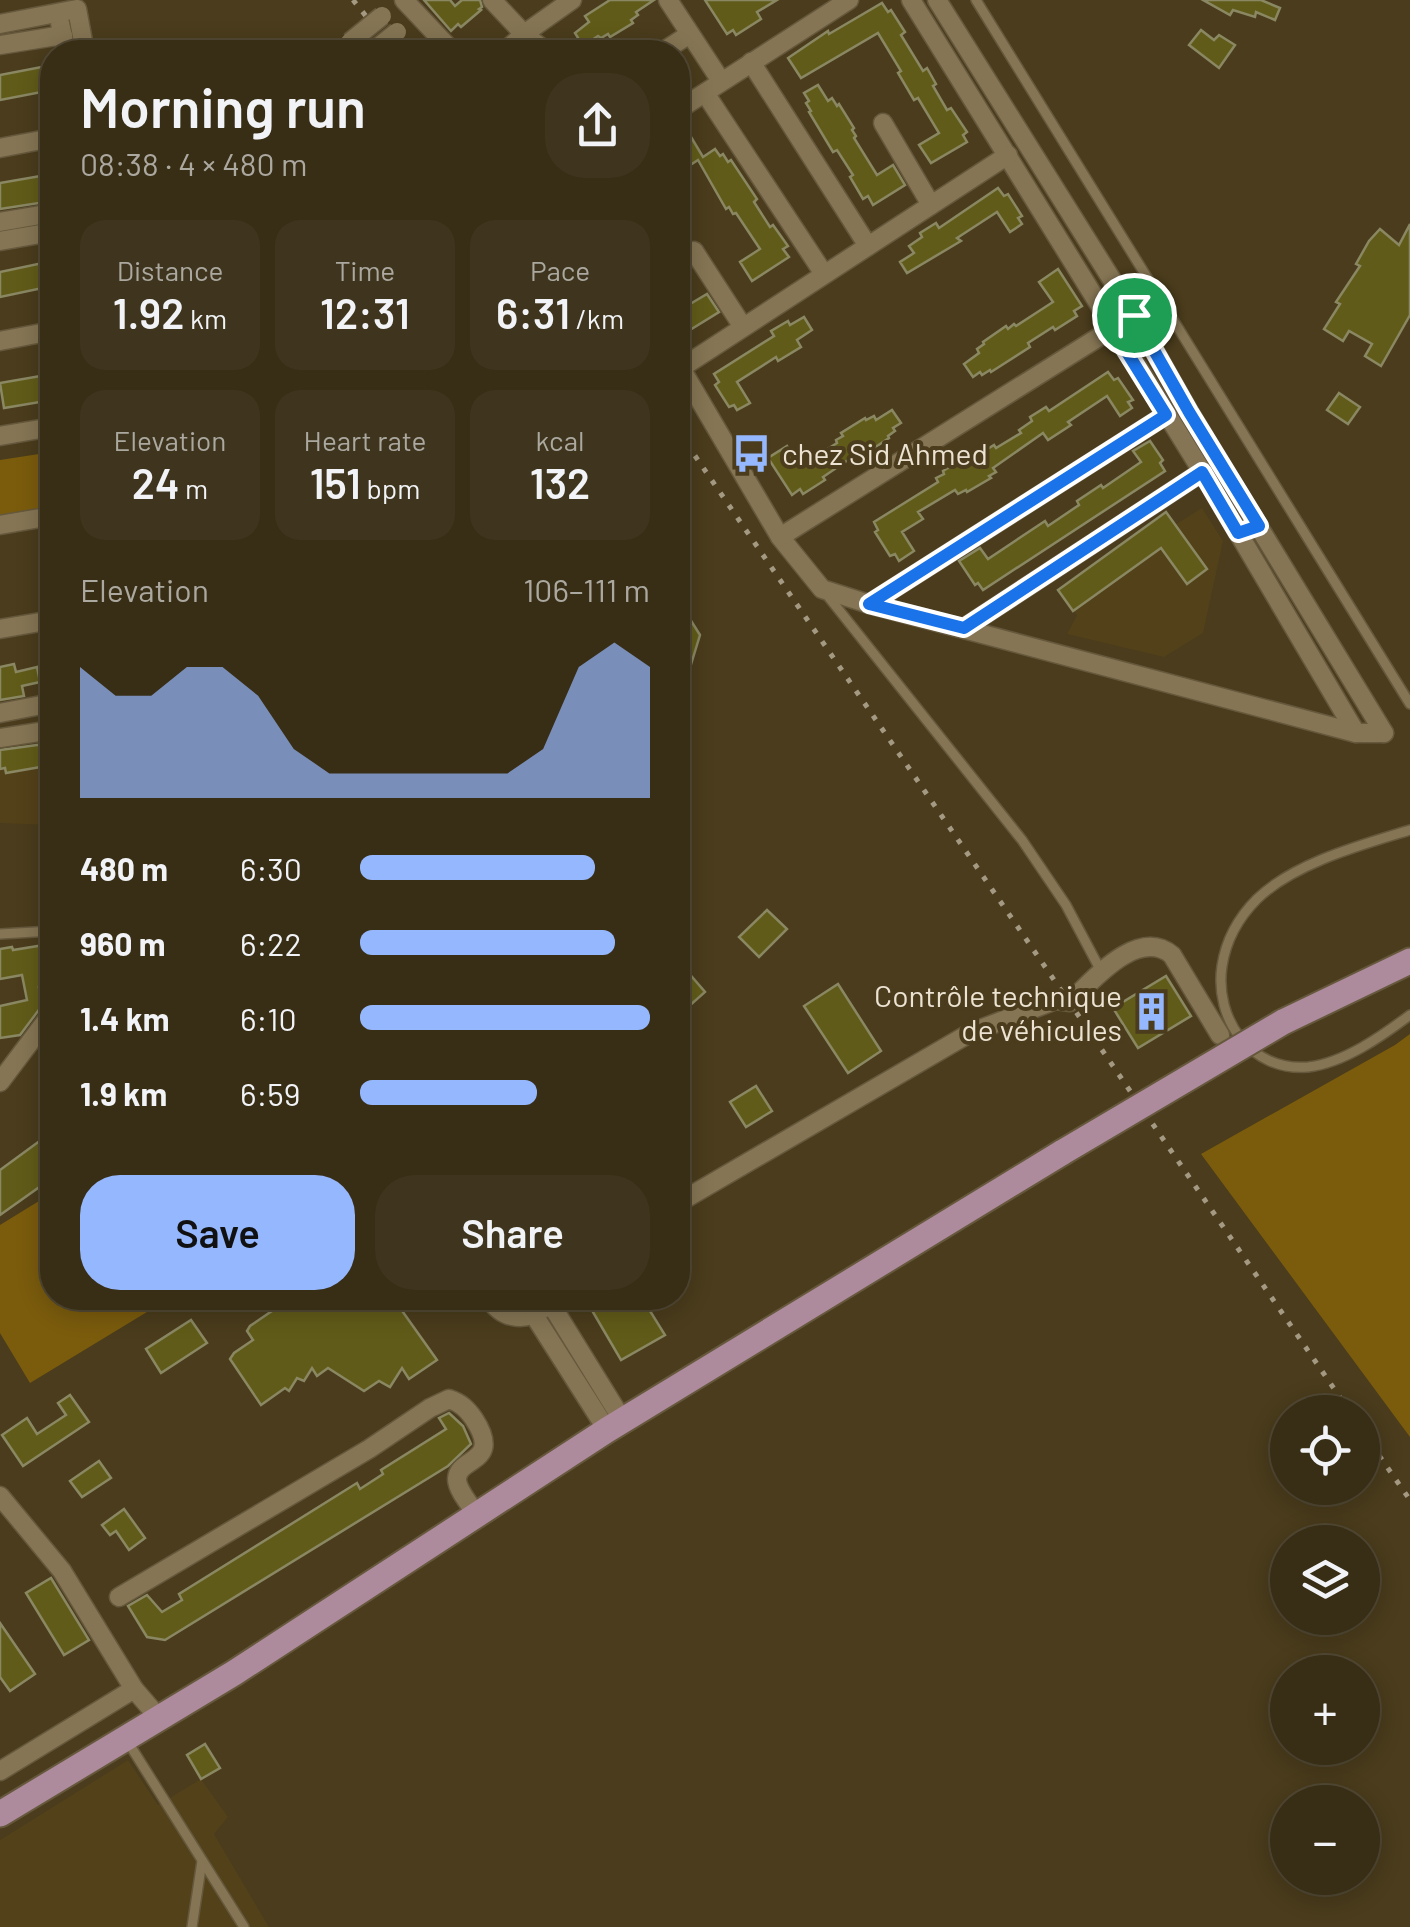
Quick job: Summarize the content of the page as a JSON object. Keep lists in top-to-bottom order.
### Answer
{
  "places": {
    "bus stop": ["chez Sid Ahmed"],
    "building": ["Contrôle technique de véhicules"]
  },
  "page": {
    "heading": ["Morning run", "08:38 · 4 × 480 m"],
    "stats": [
      ["Distance", "1.92 km"],
      ["Time", "12:31"],
      ["Pace", "6:31 /km"],
      ["Elevation", "24 m"],
      ["Heart rate", "151 bpm"],
      ["kcal", "132"]
    ],
    "chart": ["Elevation", "106–111 m"],
    "list": [
      {
        "name": "480 m",
        "note": "6:30"
      },
      {
        "name": "960 m",
        "note": "6:22"
      },
      {
        "name": "1.4 km",
        "note": "6:10"
      },
      {
        "name": "1.9 km",
        "note": "6:59"
      }
    ],
    "buttons": ["Save", "Share"],
    "map_buttons": ["+", "−"]
  }
}
